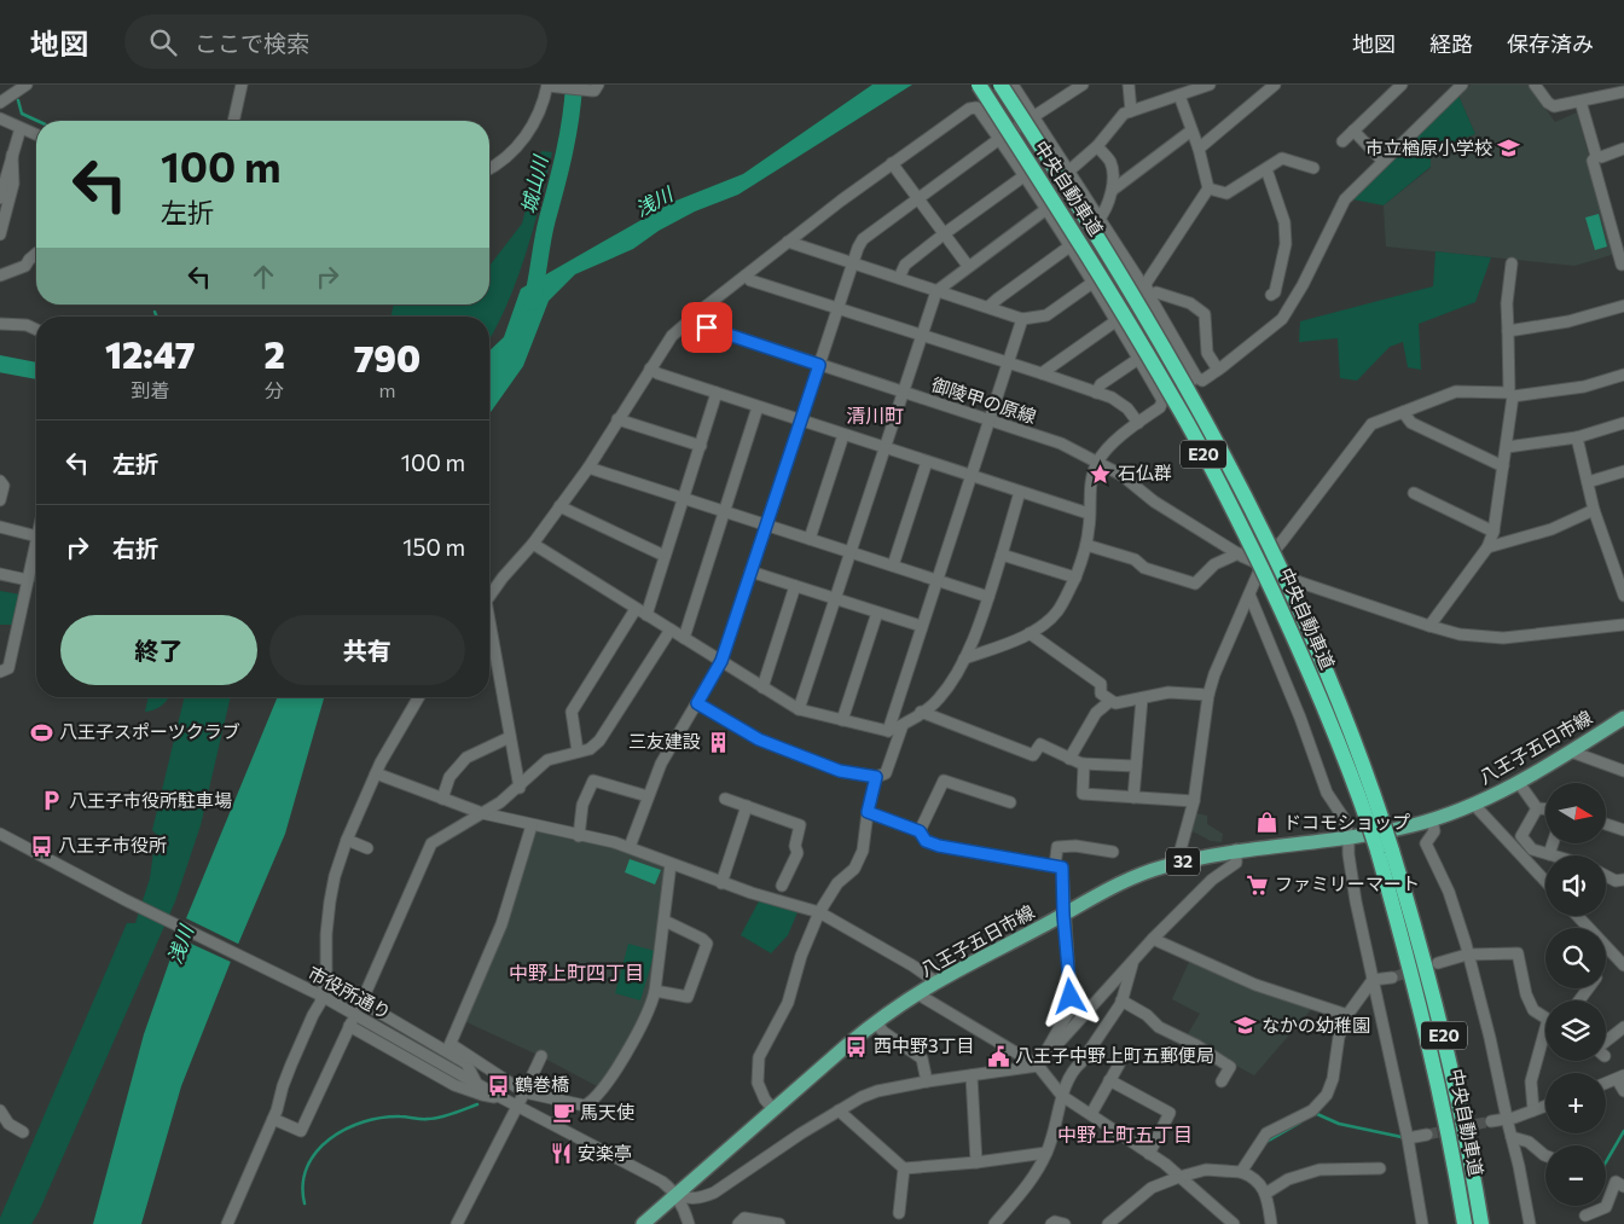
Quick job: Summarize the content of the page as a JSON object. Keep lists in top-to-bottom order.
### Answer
{
  "streets": {
    "highway": ["中央自動車道", "E20"],
    "main road": ["八王子五日市線", "32"],
    "street": ["御陵甲の原線", "市役所通り"]
  },
  "crossings": [
    ["八王子五日市線", "市役所通り"]
  ],
  "districts": ["清川町", "中野上町四丁目", "中野上町五丁目"],
  "water": ["城山川", "浅川"],
  "places": {
    "school or university": ["市立楢原小学校", "なかの幼稚園"],
    "place": ["石仏群"],
    "sports": ["八王子スポーツクラブ"],
    "building": ["三友建設"],
    "parking": ["八王子市役所駐車場"],
    "shop": ["ドコモショップ"],
    "bus stop": ["八王子市役所", "西中野3丁目", "鶴巻橋"],
    "supermarket": ["ファミリーマート"],
    "public building": ["八王子中野上町五郵便局"],
    "cafe": ["馬天使"],
    "restaurant": ["安楽亭"]
  },
  "north": "right",
  "page": {
    "header": "地図",
    "search": "ここで検索",
    "nav": ["地図", "経路", "保存済み"],
    "turn": ["100 m", "左折"],
    "eta": [
      "12:47",
      "到着",
      "2",
      "分",
      "790",
      "m"
    ],
    "list": [
      {
        "name": "左折",
        "value": "100 m"
      },
      {
        "name": "右折",
        "value": "150 m"
      }
    ],
    "buttons": ["終了", "共有"],
    "map_buttons": ["+", "−"]
  }
}
